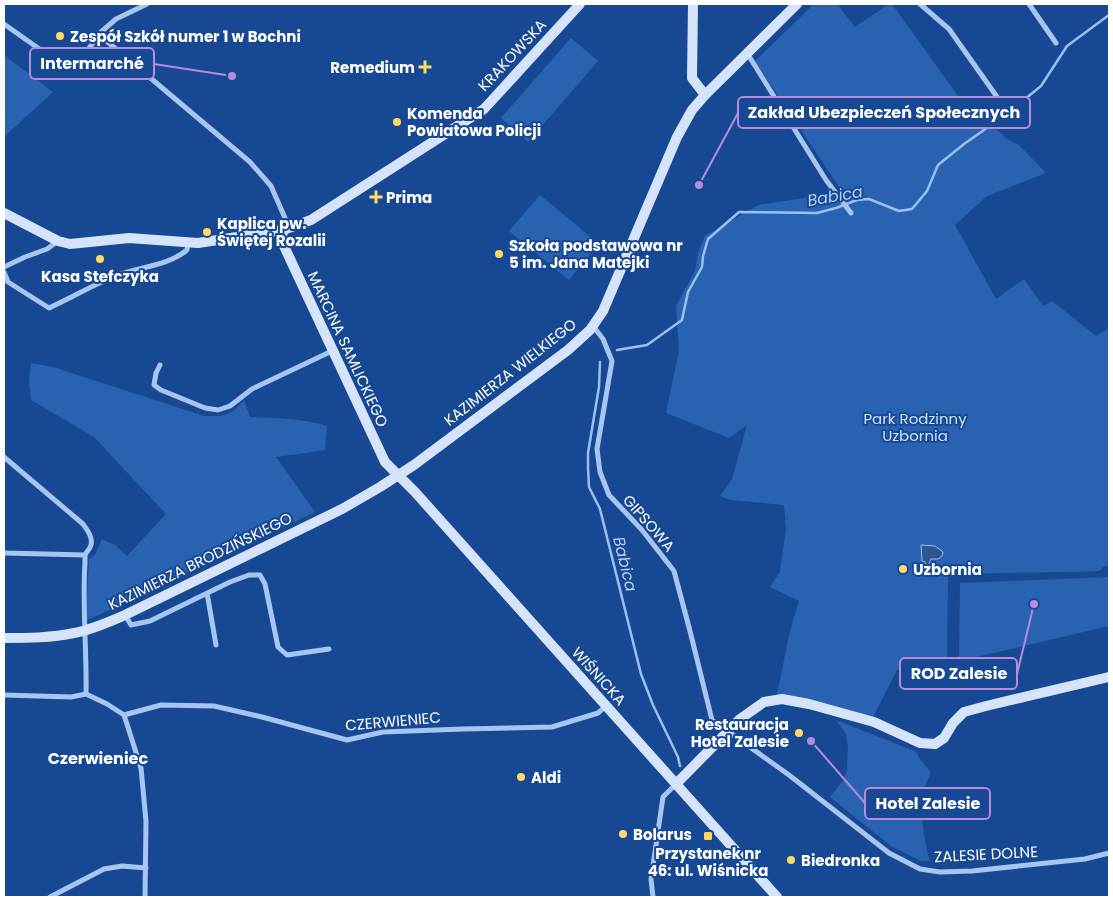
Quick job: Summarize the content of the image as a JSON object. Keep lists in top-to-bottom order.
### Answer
{
  "streets": {
    "street": [
      "KRAKOWSKA",
      "MARCINA SAMLICKIEGO",
      "KAZIMIERZA WIELKIEGO",
      "GIPSOWA",
      "KAZIMIERZA BRODZIŃSKIEGO",
      "WIŚNICKA",
      "CZERWIENIEC",
      "ZALESIE DOLNE"
    ]
  },
  "crossings": [
    ["KRAKOWSKA", "MARCINA SAMLICKIEGO"],
    ["MARCINA SAMLICKIEGO", "KAZIMIERZA WIELKIEGO"],
    ["MARCINA SAMLICKIEGO", "KAZIMIERZA BRODZIŃSKIEGO"],
    ["MARCINA SAMLICKIEGO", "WIŚNICKA"],
    ["KAZIMIERZA WIELKIEGO", "GIPSOWA"],
    ["KAZIMIERZA WIELKIEGO", "KAZIMIERZA BRODZIŃSKIEGO"],
    ["KAZIMIERZA WIELKIEGO", "WIŚNICKA"],
    ["GIPSOWA", "ZALESIE DOLNE"],
    ["KAZIMIERZA BRODZIŃSKIEGO", "WIŚNICKA"],
    ["WIŚNICKA", "CZERWIENIEC"]
  ],
  "districts": ["Czerwieniec"],
  "water": ["Babica"],
  "parks": ["Park Rodzinny Uzbornia"],
  "places": {
    "other": [
      "Zespół Szkół numer 1 w Bochni",
      "Intermarché",
      "Komenda Powiatowa Policji",
      "Zakład Ubezpieczeń Społecznych",
      "Kaplica pw. Świętej Rozalii",
      "Szkoła podstawowa nr 5 im. Jana Matejki",
      "Kasa Stefczyka",
      "Uzbornia",
      "ROD Zalesie",
      "Restauracja Hotel Zalesie",
      "Hotel Zalesie",
      "Aldi",
      "Bolarus",
      "Biedronka"
    ],
    "health": ["Remedium", "Prima"],
    "transit": ["Przystanek nr 46: ul. Wiśnicka"]
  }
}
